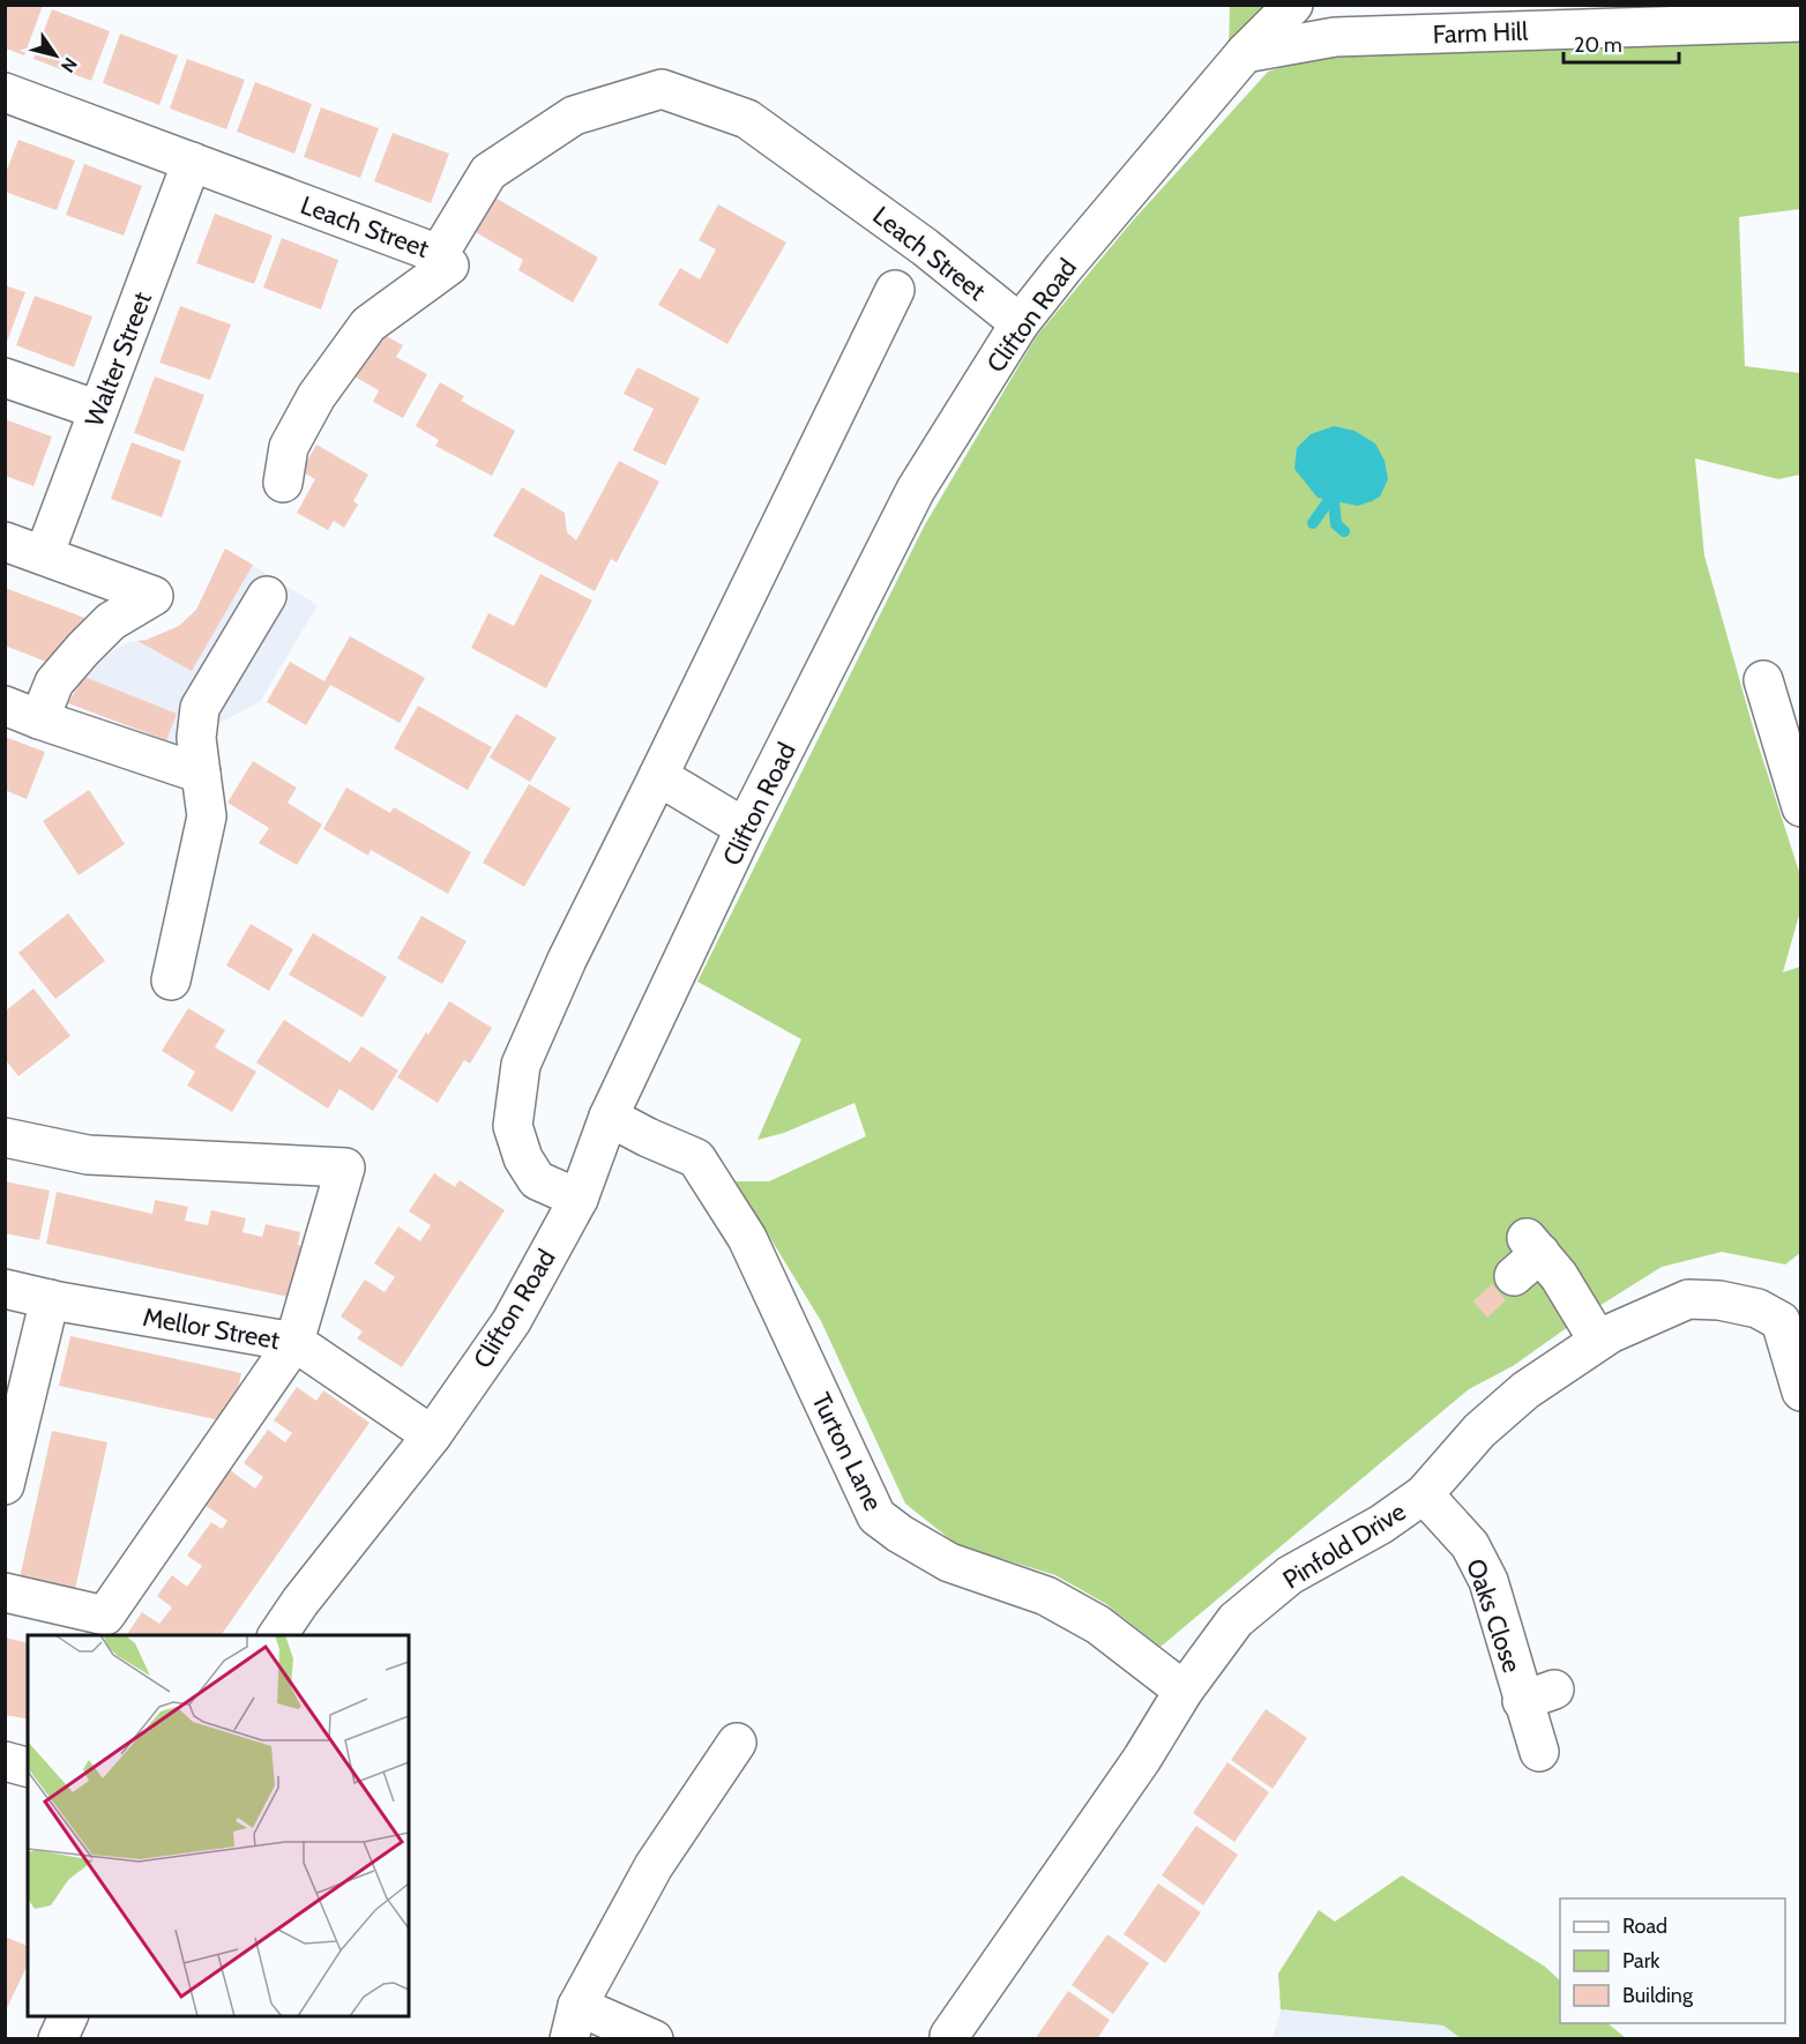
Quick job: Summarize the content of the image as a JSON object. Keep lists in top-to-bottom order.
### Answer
{
  "streets": {
    "street": [
      "Farm Hill",
      "Leach Street",
      "Clifton Road",
      "Walter Street",
      "Mellor Street",
      "Turton Lane",
      "Pinfold Drive",
      "Oaks Close"
    ]
  },
  "crossings": [
    ["Farm Hill", "Clifton Road"],
    ["Leach Street", "Clifton Road"],
    ["Leach Street", "Walter Street"],
    ["Clifton Road", "Mellor Street"],
    ["Clifton Road", "Turton Lane"],
    ["Turton Lane", "Pinfold Drive"],
    ["Pinfold Drive", "Oaks Close"]
  ],
  "legend": ["Road", "Park", "Building"],
  "scale_bar": "20 m",
  "north": "bottom right"
}
